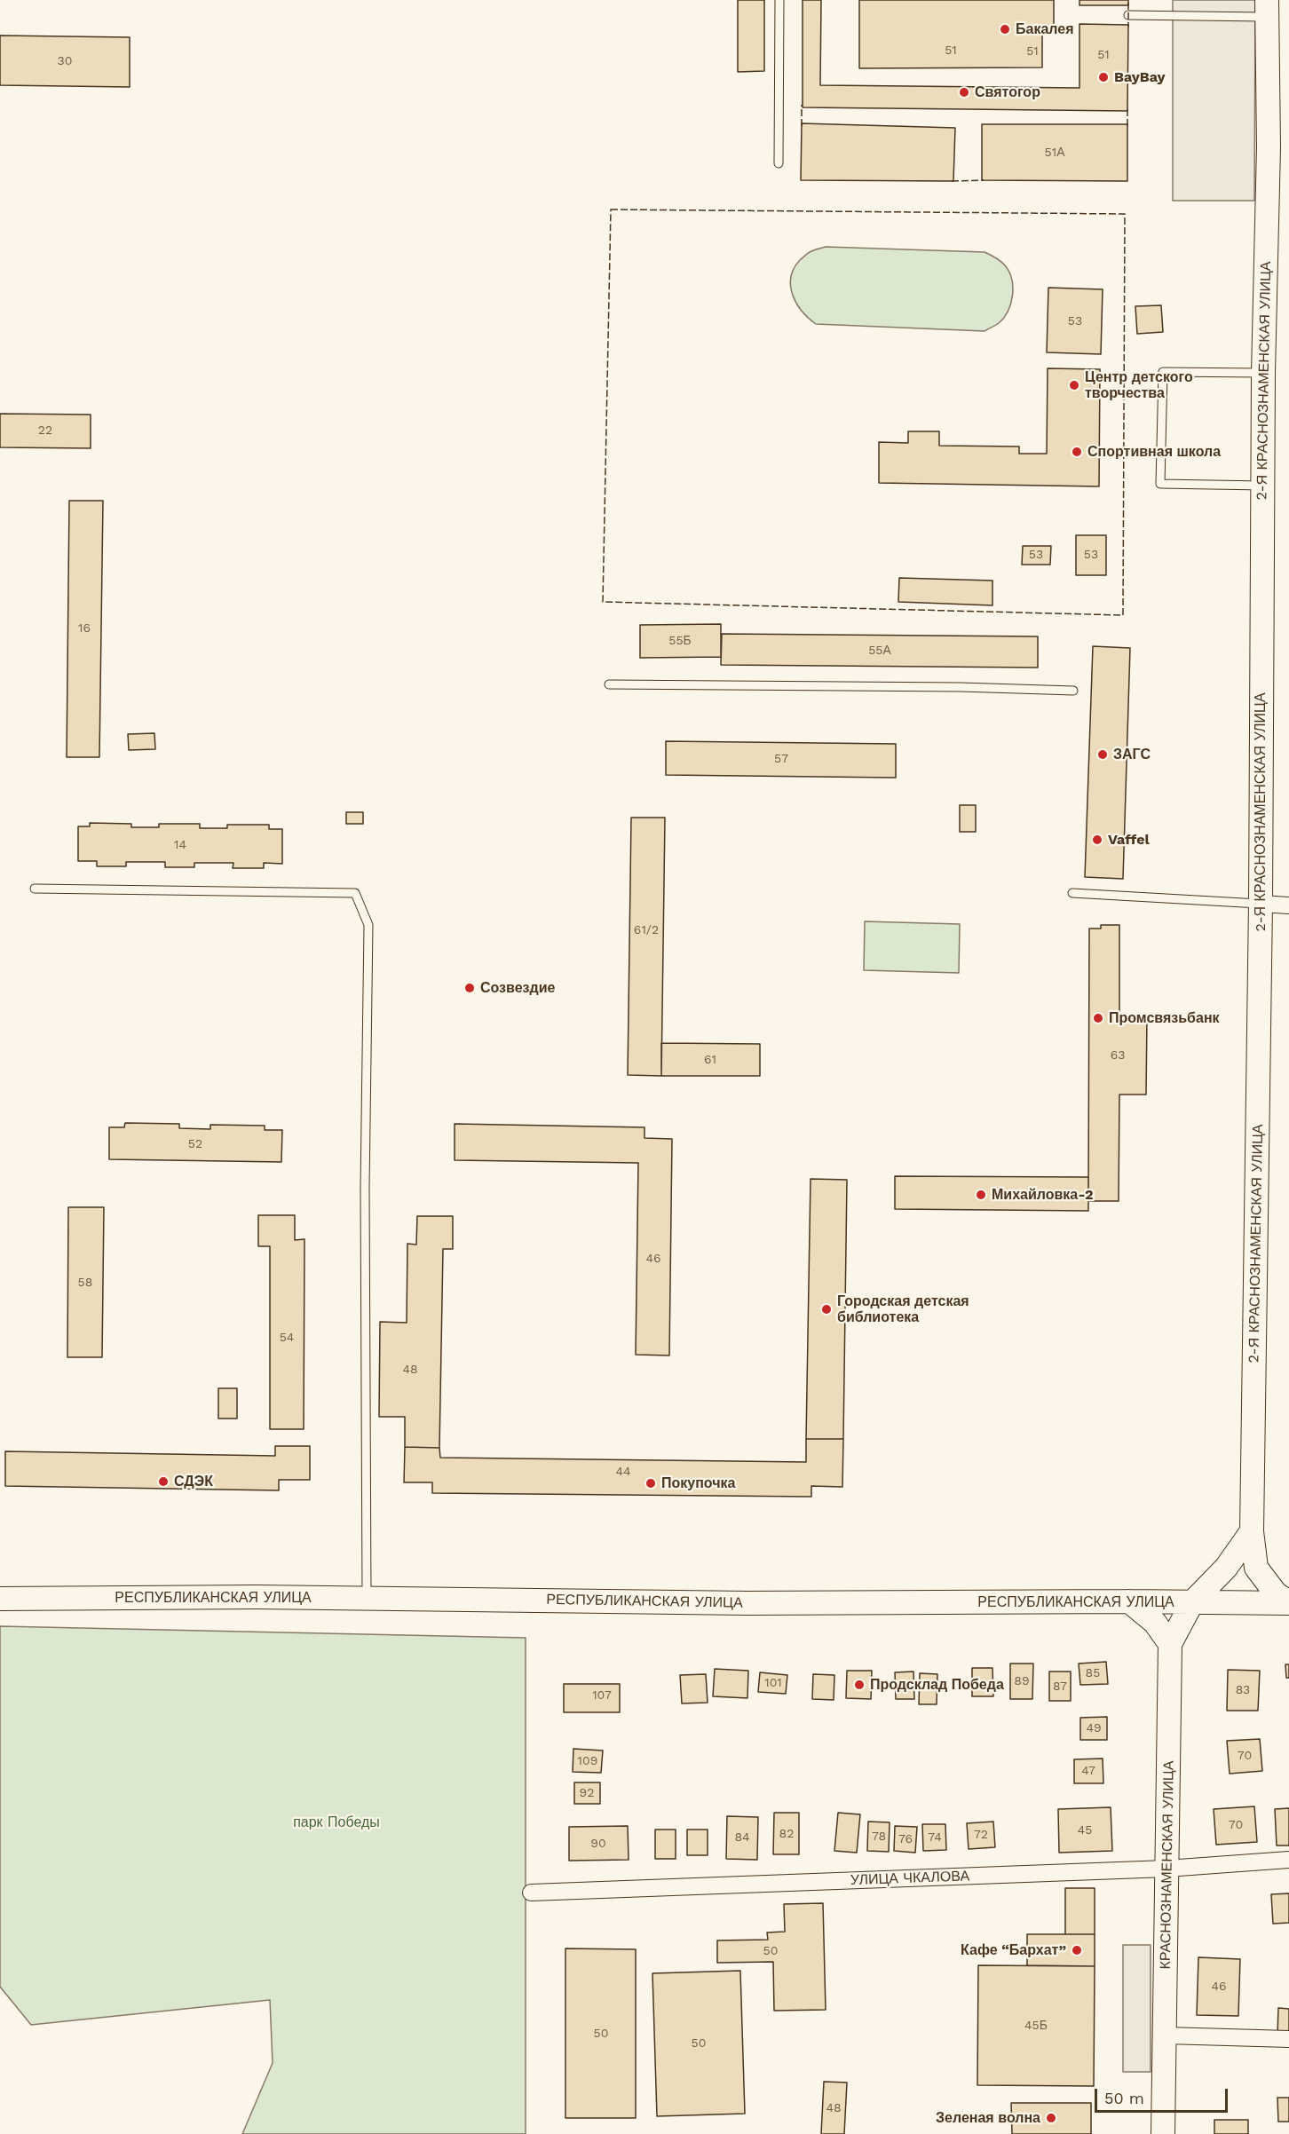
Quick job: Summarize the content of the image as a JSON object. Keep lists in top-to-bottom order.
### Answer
{
  "streets": {
    "street": [
      "2-Я КРАСНОЗНАМЕНСКАЯ УЛИЦА",
      "РЕСПУБЛИКАНСКАЯ УЛИЦА",
      "КРАСНОЗНАМЕНСКАЯ УЛИЦА",
      "УЛИЦА ЧКАЛОВА"
    ]
  },
  "crossings": [
    ["2-Я КРАСНОЗНАМЕНСКАЯ УЛИЦА", "РЕСПУБЛИКАНСКАЯ УЛИЦА"],
    ["РЕСПУБЛИКАНСКАЯ УЛИЦА", "КРАСНОЗНАМЕНСКАЯ УЛИЦА"],
    ["КРАСНОЗНАМЕНСКАЯ УЛИЦА", "УЛИЦА ЧКАЛОВА"]
  ],
  "parks": ["парк Победы"],
  "places": [
    "Бакалея",
    "BayBay",
    "Святогор",
    "Центр детского творчества",
    "Спортивная школа",
    "ЗАГС",
    "Vaffel",
    "Созвездие",
    "Промсвязьбанк",
    "Михайловка-2",
    "Городская детская библиотека",
    "СДЭК",
    "Покупочка",
    "Продсклад Победа",
    "Кафе “Бархат”",
    "Зеленая волна"
  ],
  "house_numbers": [
    "51",
    "51",
    "51",
    "30",
    "51А",
    "53",
    "22",
    "53",
    "53",
    "16",
    "55Б",
    "55А",
    "57",
    "14",
    "61/2",
    "63",
    "61",
    "52",
    "46",
    "58",
    "54",
    "48",
    "44",
    "85",
    "89",
    "101",
    "87",
    "83",
    "107",
    "49",
    "70",
    "109",
    "47",
    "92",
    "70",
    "45",
    "82",
    "72",
    "78",
    "84",
    "74",
    "76",
    "90",
    "50",
    "46",
    "45Б",
    "50",
    "50",
    "48"
  ],
  "scale_bar": "50 m"
}
